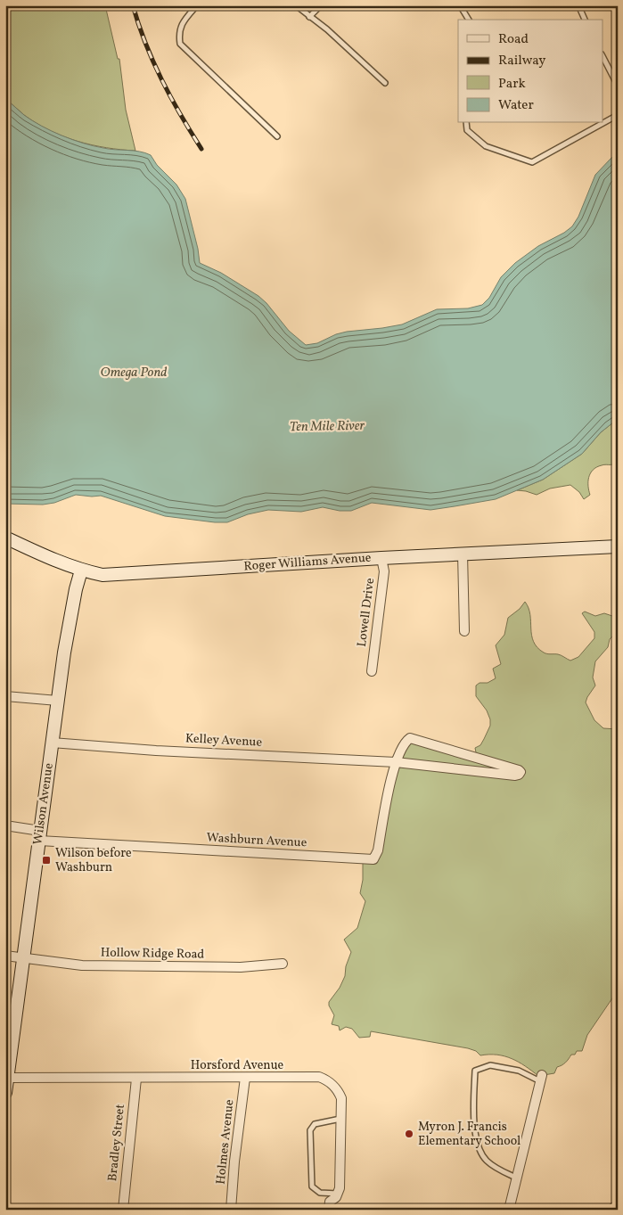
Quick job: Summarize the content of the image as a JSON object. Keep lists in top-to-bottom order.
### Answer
{
  "streets": {
    "main road": ["Roger Williams Avenue", "Wilson Avenue"],
    "street": [
      "Lowell Drive",
      "Kelley Avenue",
      "Washburn Avenue",
      "Hollow Ridge Road",
      "Horsford Avenue",
      "Holmes Avenue",
      "Bradley Street"
    ]
  },
  "crossings": [
    ["Roger Williams Avenue", "Lowell Drive"],
    ["Roger Williams Avenue", "Wilson Avenue"],
    ["Kelley Avenue", "Wilson Avenue"],
    ["Kelley Avenue", "Washburn Avenue"],
    ["Wilson Avenue", "Washburn Avenue"],
    ["Wilson Avenue", "Hollow Ridge Road"],
    ["Wilson Avenue", "Horsford Avenue"],
    ["Horsford Avenue", "Holmes Avenue"],
    ["Horsford Avenue", "Bradley Street"]
  ],
  "water": ["Omega Pond", "Ten Mile River"],
  "places": {
    "transit": ["Wilson before Washburn"],
    "other": ["Myron J. Francis Elementary School"]
  },
  "legend": [
    "Road",
    "Railway",
    "Park",
    "Water"
  ]
}
